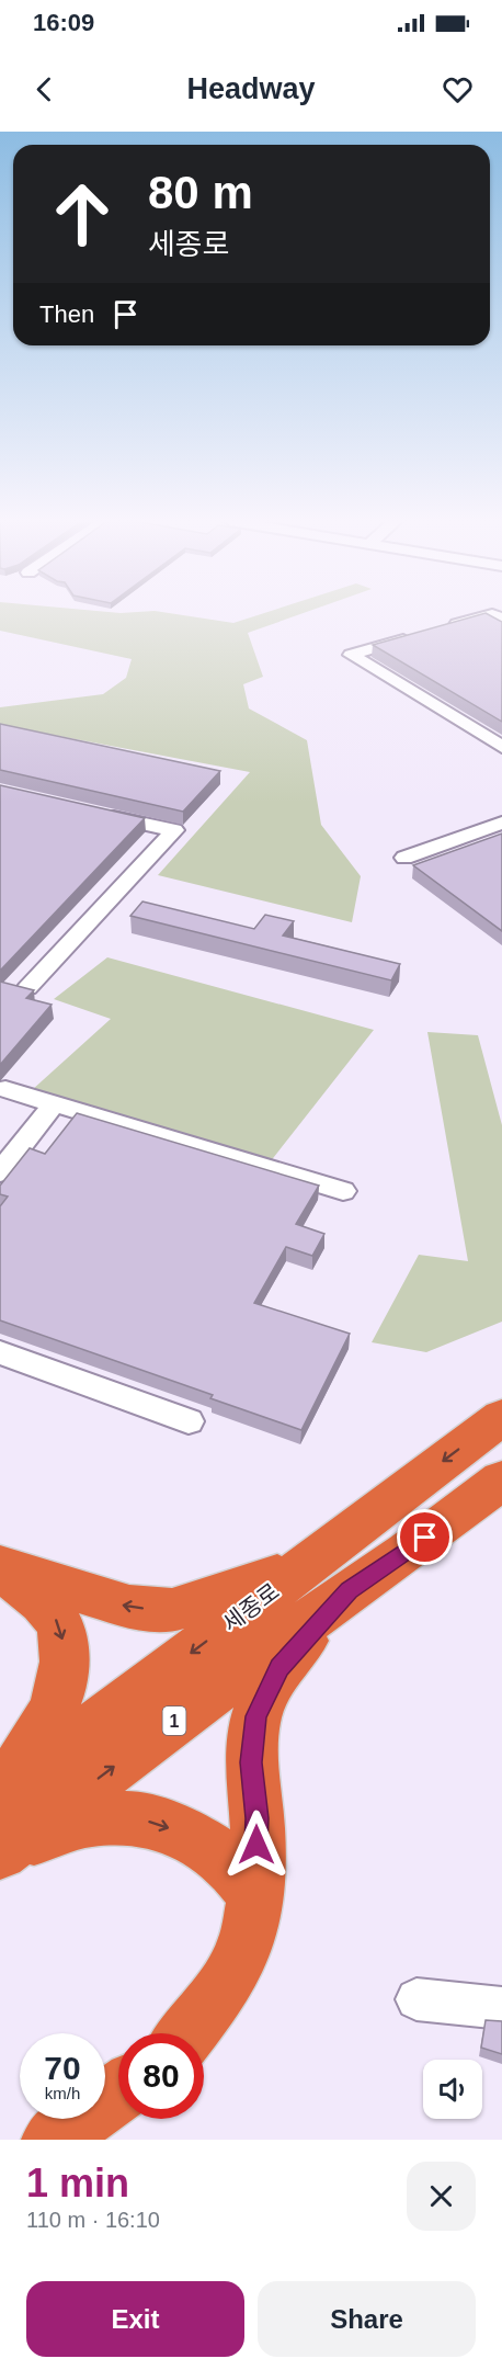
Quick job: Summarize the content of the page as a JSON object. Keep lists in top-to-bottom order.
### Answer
{
  "streets": {
    "highway": ["세종로", "1"]
  },
  "crossings": [
    ["세종로", "1"]
  ],
  "page": {
    "status": "16:09",
    "header": "Headway",
    "turn": ["80 m", "세종로"],
    "then": "Then",
    "speed": "70 km/h",
    "limit": "80",
    "heading": ["1 min", "110 m · 16:10"],
    "buttons": ["Exit", "Share"]
  }
}
